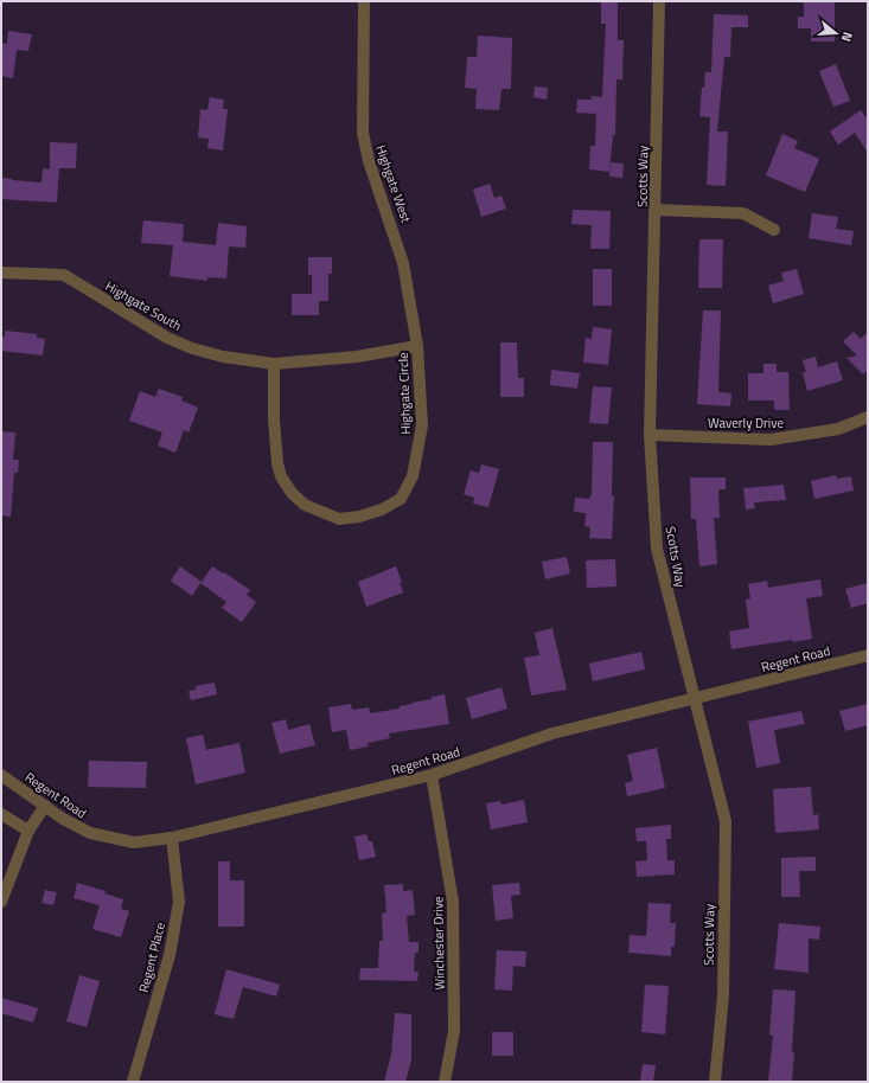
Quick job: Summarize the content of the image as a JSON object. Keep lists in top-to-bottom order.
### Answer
{
  "streets": {
    "street": [
      "Scotts Way",
      "Highgate West",
      "Highgate South",
      "Highgate Circle",
      "Waverly Drive",
      "Regent Road",
      "Winchester Drive",
      "Regent Place"
    ]
  },
  "crossings": [
    ["Scotts Way", "Waverly Drive"],
    ["Scotts Way", "Regent Road"],
    ["Highgate West", "Highgate Circle"],
    ["Highgate South", "Highgate Circle"],
    ["Regent Road", "Winchester Drive"],
    ["Regent Road", "Regent Place"]
  ],
  "north": "right"
}
